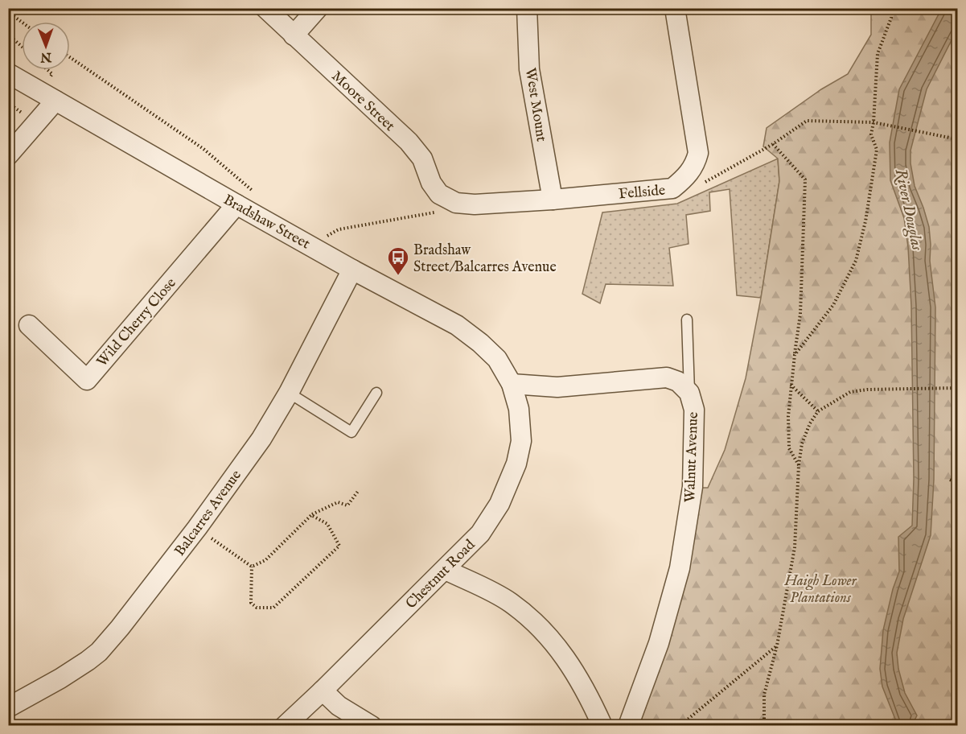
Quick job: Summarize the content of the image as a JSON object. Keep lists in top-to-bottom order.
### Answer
{
  "streets": {
    "street": [
      "Moore Street",
      "West Mount",
      "Fellside",
      "Bradshaw Street",
      "Wild Cherry Close",
      "Walnut Avenue",
      "Balcarres Avenue",
      "Chestnut Road"
    ]
  },
  "crossings": [
    ["Moore Street", "Fellside"],
    ["West Mount", "Fellside"],
    ["Bradshaw Street", "Wild Cherry Close"],
    ["Bradshaw Street", "Walnut Avenue"],
    ["Bradshaw Street", "Balcarres Avenue"],
    ["Bradshaw Street", "Chestnut Road"],
    ["Walnut Avenue", "Chestnut Road"]
  ],
  "water": ["River Douglas"],
  "parks": ["Haigh Lower Plantations"],
  "places": {
    "bus stop": ["Bradshaw Street/Balcarres Avenue"]
  },
  "north": "bottom"
}
